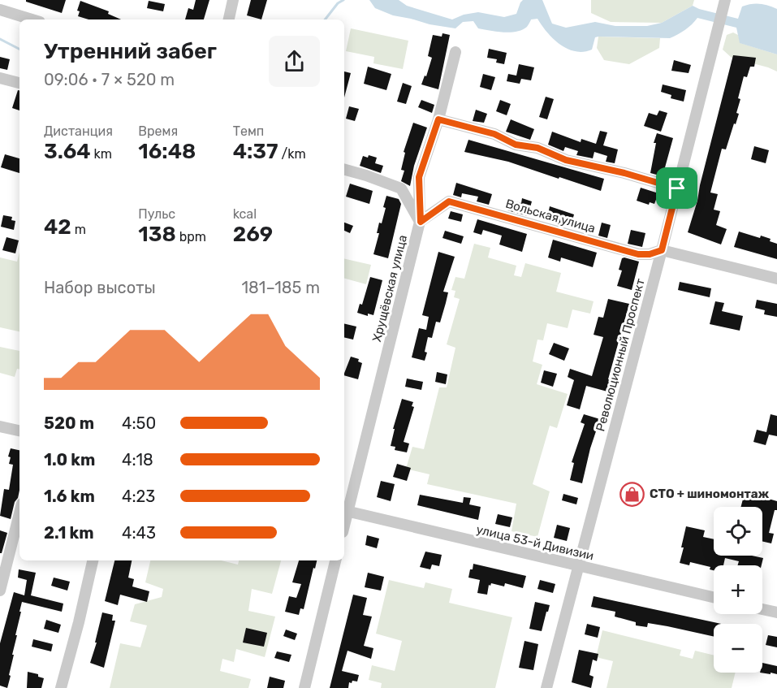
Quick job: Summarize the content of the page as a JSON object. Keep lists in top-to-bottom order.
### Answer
{
  "streets": {
    "street": [
      "Вольская улица",
      "Хрущёвская улица",
      "Революционный Проспект",
      "улица 53-й Дивизии"
    ]
  },
  "crossings": [
    ["Вольская улица", "Хрущёвская улица"],
    ["Вольская улица", "Революционный Проспект"],
    ["Хрущёвская улица", "улица 53-й Дивизии"],
    ["Революционный Проспект", "улица 53-й Дивизии"]
  ],
  "places": {
    "shop": ["СТО + шиномонтаж"]
  },
  "page": {
    "heading": ["Утренний забег", "09:06 · 7 × 520 m"],
    "stats": [
      ["Дистанция", "3.64 km"],
      ["Время", "16:48"],
      ["Темп", "4:37 /km"],
      ["42 m"],
      ["Пульс", "138 bpm"],
      ["kcal", "269"]
    ],
    "chart": ["Набор высоты", "181–185 m"],
    "list": [
      {
        "name": "520 m",
        "note": "4:50"
      },
      {
        "name": "1.0 km",
        "note": "4:18"
      },
      {
        "name": "1.6 km",
        "note": "4:23"
      },
      {
        "name": "2.1 km",
        "note": "4:43"
      }
    ],
    "map_buttons": ["+", "−"]
  }
}
